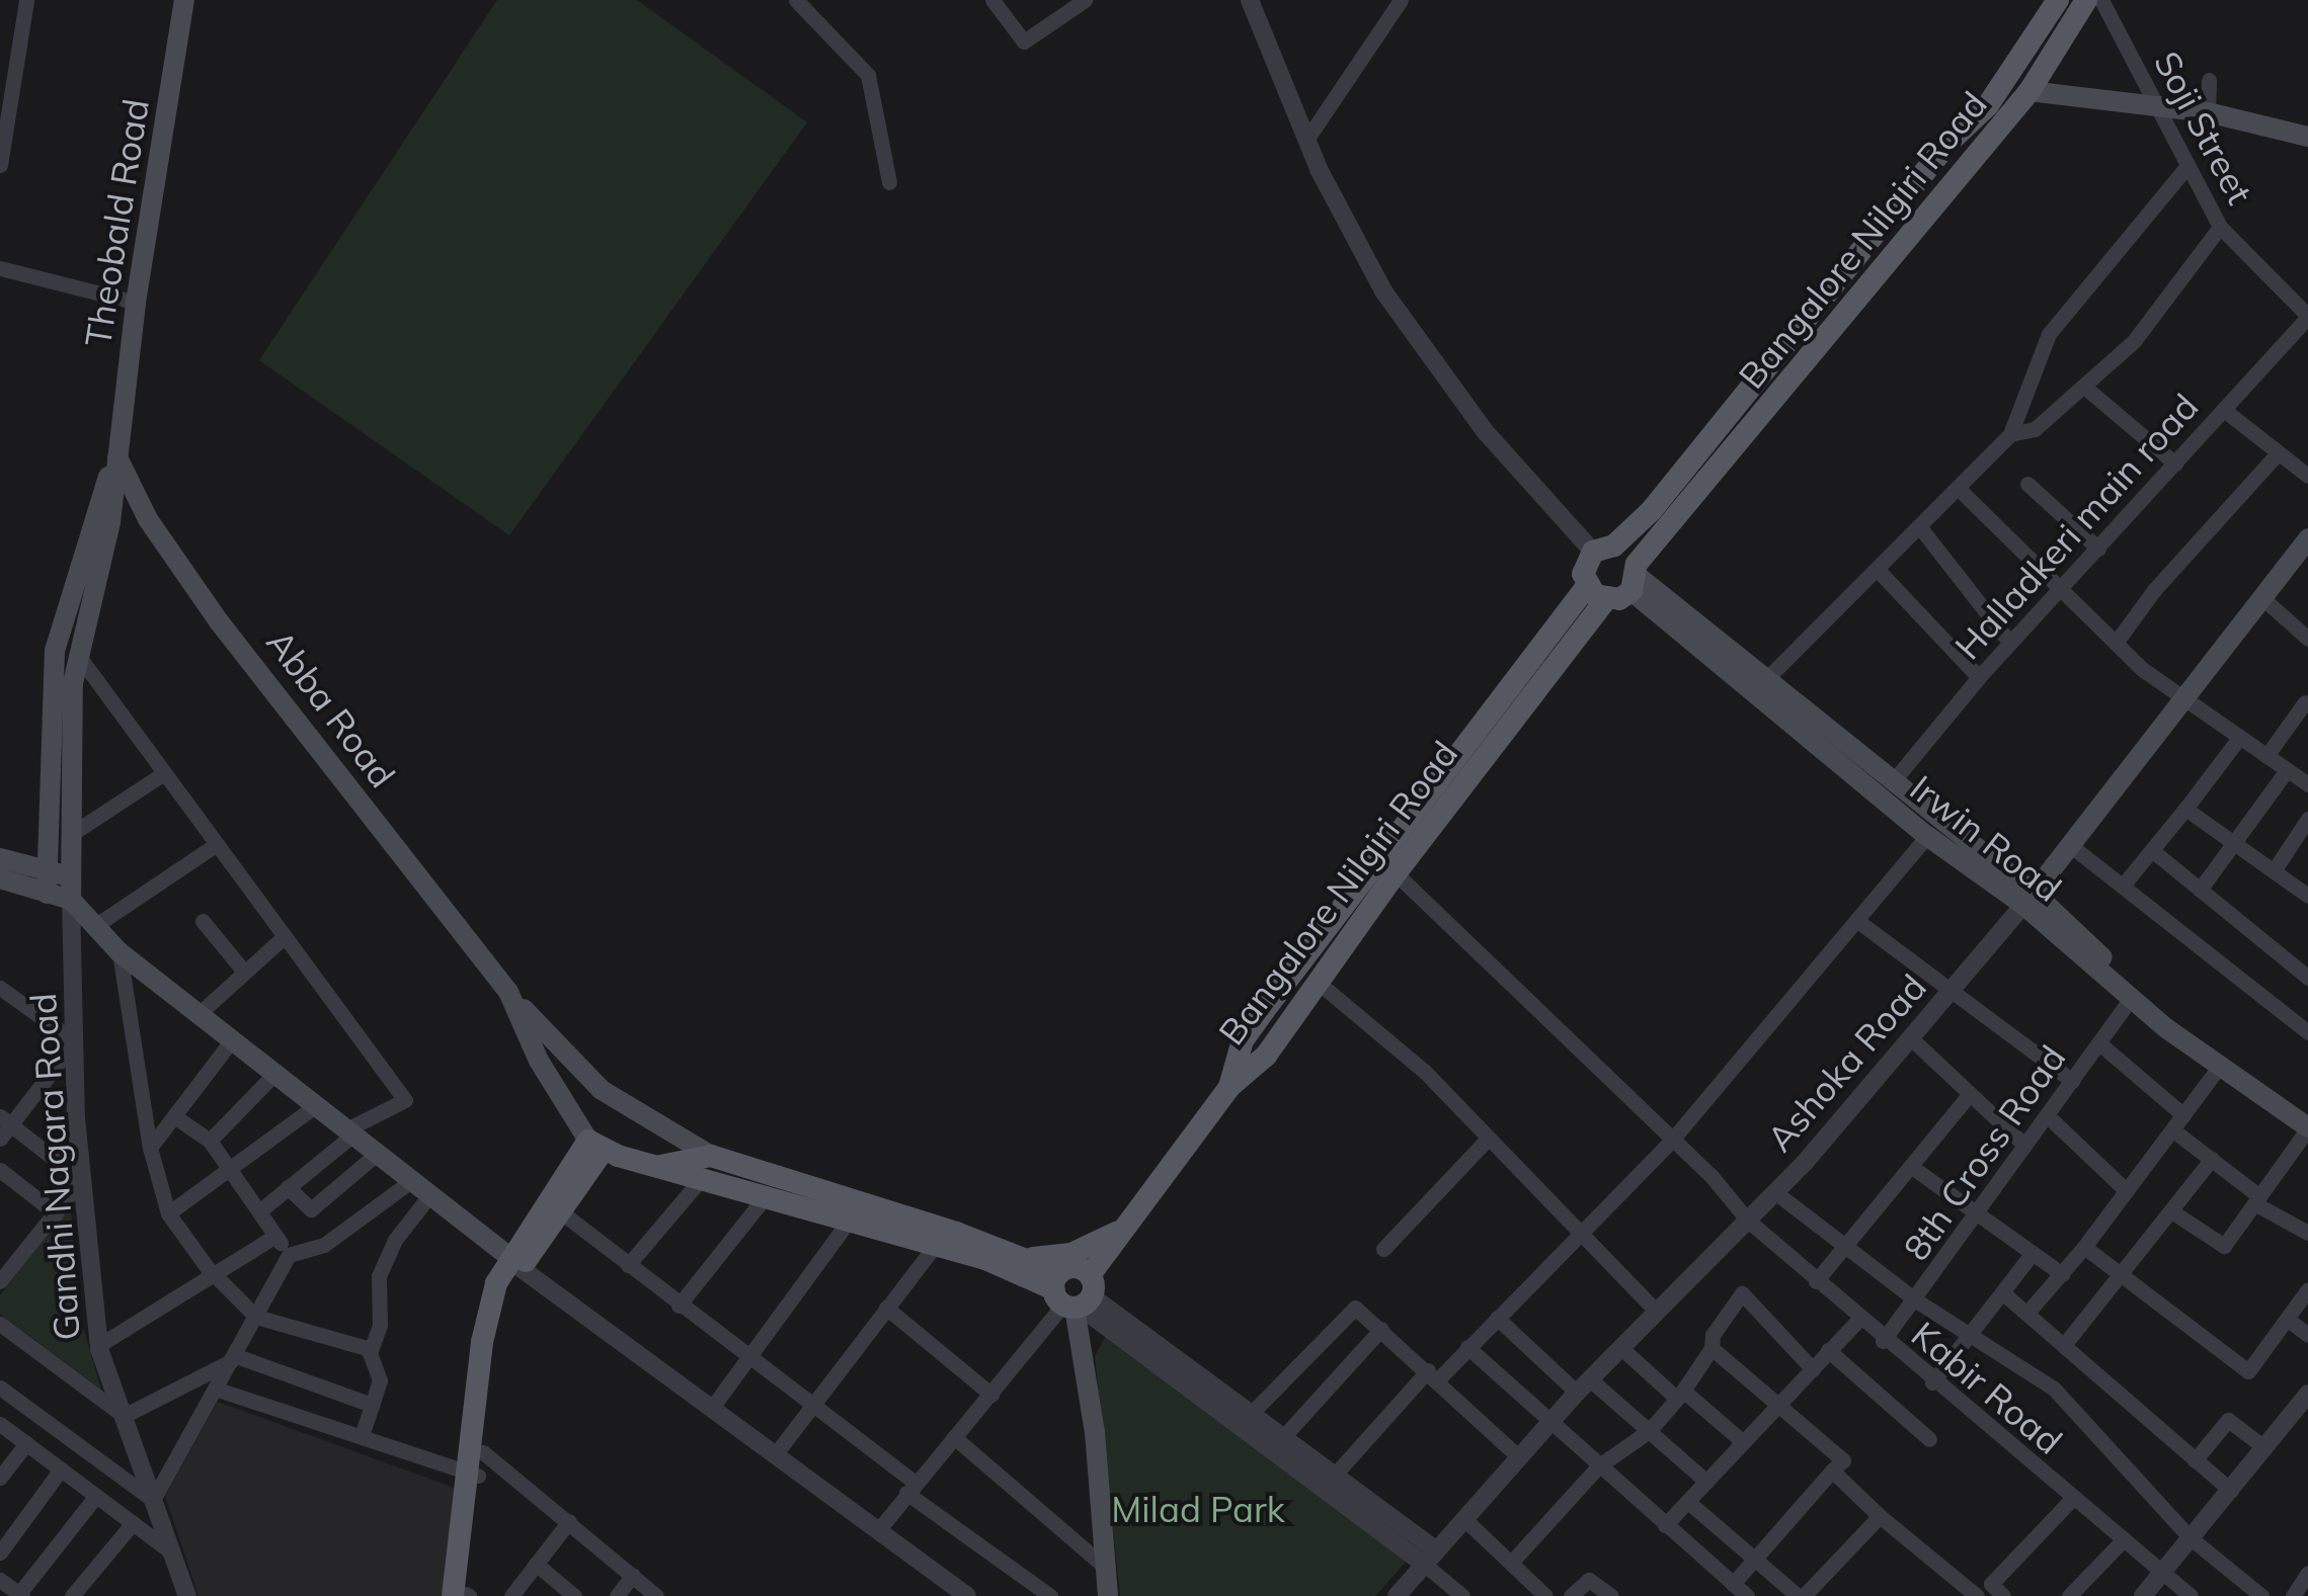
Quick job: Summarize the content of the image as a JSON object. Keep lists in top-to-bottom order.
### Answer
{
  "streets": {
    "main road": [
      "Theobald Road",
      "Bangalore Nilgiri Road",
      "Abba Road",
      "Irwin Road",
      "Ashoka Road"
    ],
    "street": [
      "Soji Street",
      "Halladkeri main road",
      "8th Cross Road",
      "Gandhi Nagara Road",
      "Kabir Road"
    ]
  },
  "crossings": [
    ["Soji Street", "Halladkeri main road"],
    ["Theobald Road", "Abba Road"],
    ["Theobald Road", "Gandhi Nagara Road"],
    ["Bangalore Nilgiri Road", "Abba Road"],
    ["Bangalore Nilgiri Road", "Irwin Road"],
    ["Bangalore Nilgiri Road", "Kabir Road"],
    ["Halladkeri main road", "Irwin Road"],
    ["Irwin Road", "Ashoka Road"],
    ["Irwin Road", "8th Cross Road"],
    ["Ashoka Road", "Kabir Road"],
    ["8th Cross Road", "Kabir Road"]
  ],
  "parks": ["Milad Park"]
}
